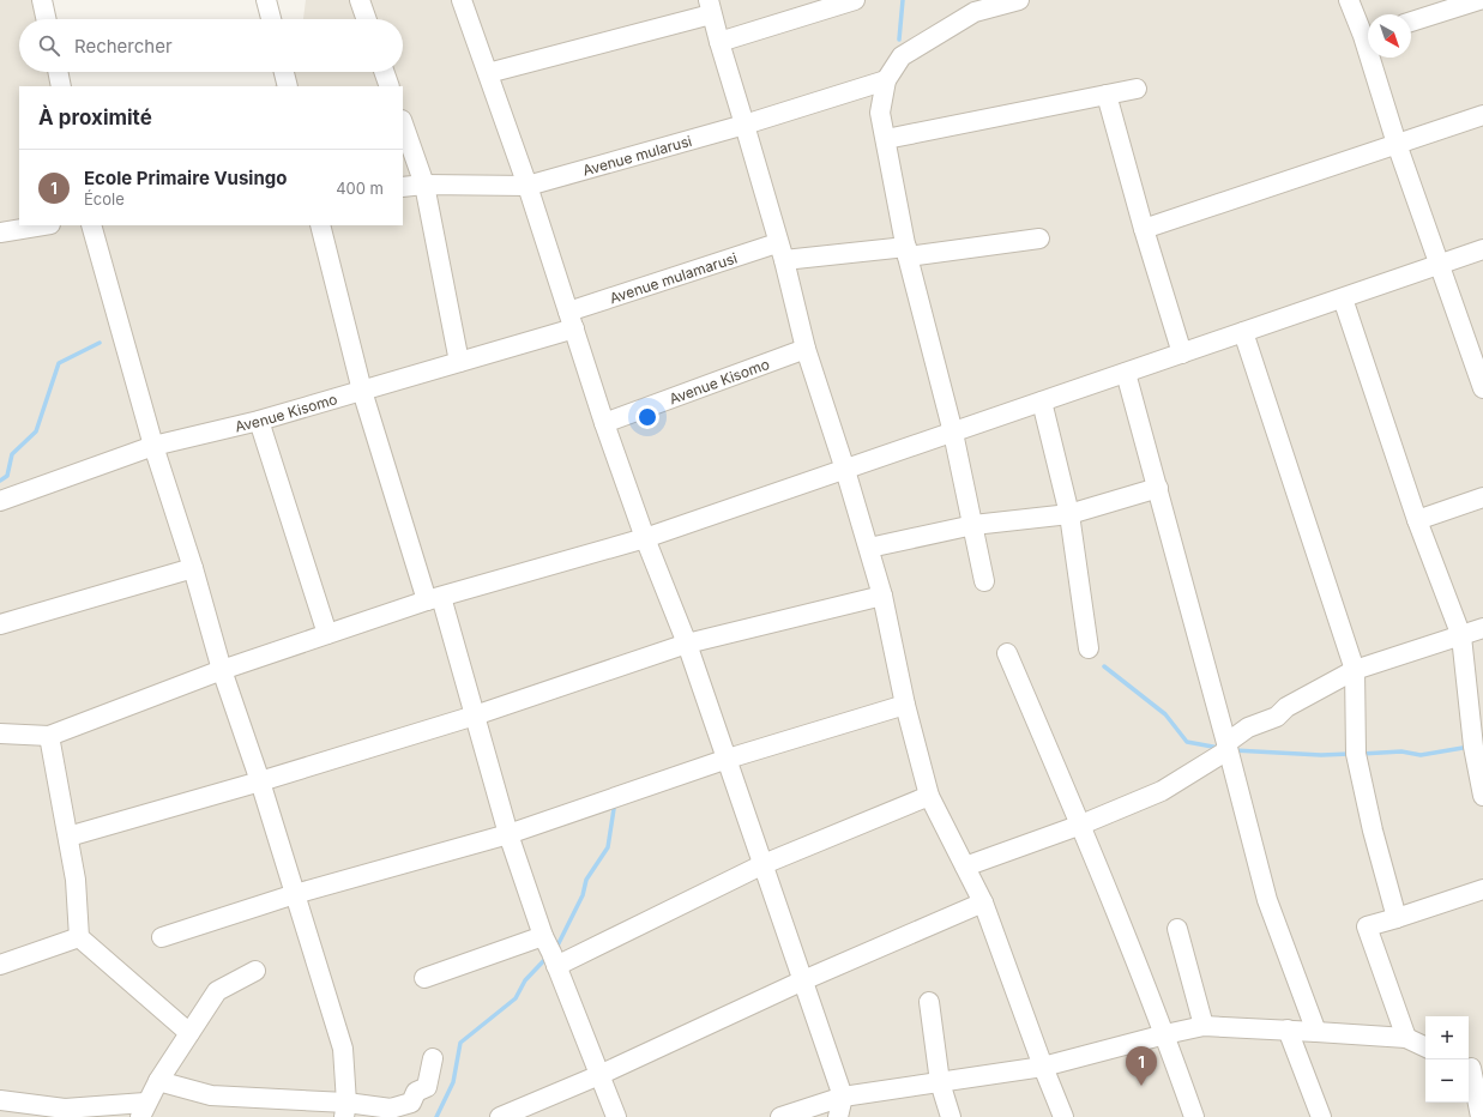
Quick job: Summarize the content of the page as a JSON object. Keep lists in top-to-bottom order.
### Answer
{
  "streets": {
    "street": ["Avenue mularusi", "Avenue mulamarusi", "Avenue Kisomo"]
  },
  "crossings": [
    ["Avenue mulamarusi", "Avenue Kisomo"]
  ],
  "north": "bottom right",
  "page": {
    "search": "Rechercher",
    "heading": "À proximité",
    "list": [
      {
        "mark": "1",
        "name": "Ecole Primaire Vusingo",
        "note": "École",
        "value": "400 m"
      }
    ],
    "map_buttons": ["+", "−"],
    "pins": "1"
  }
}
